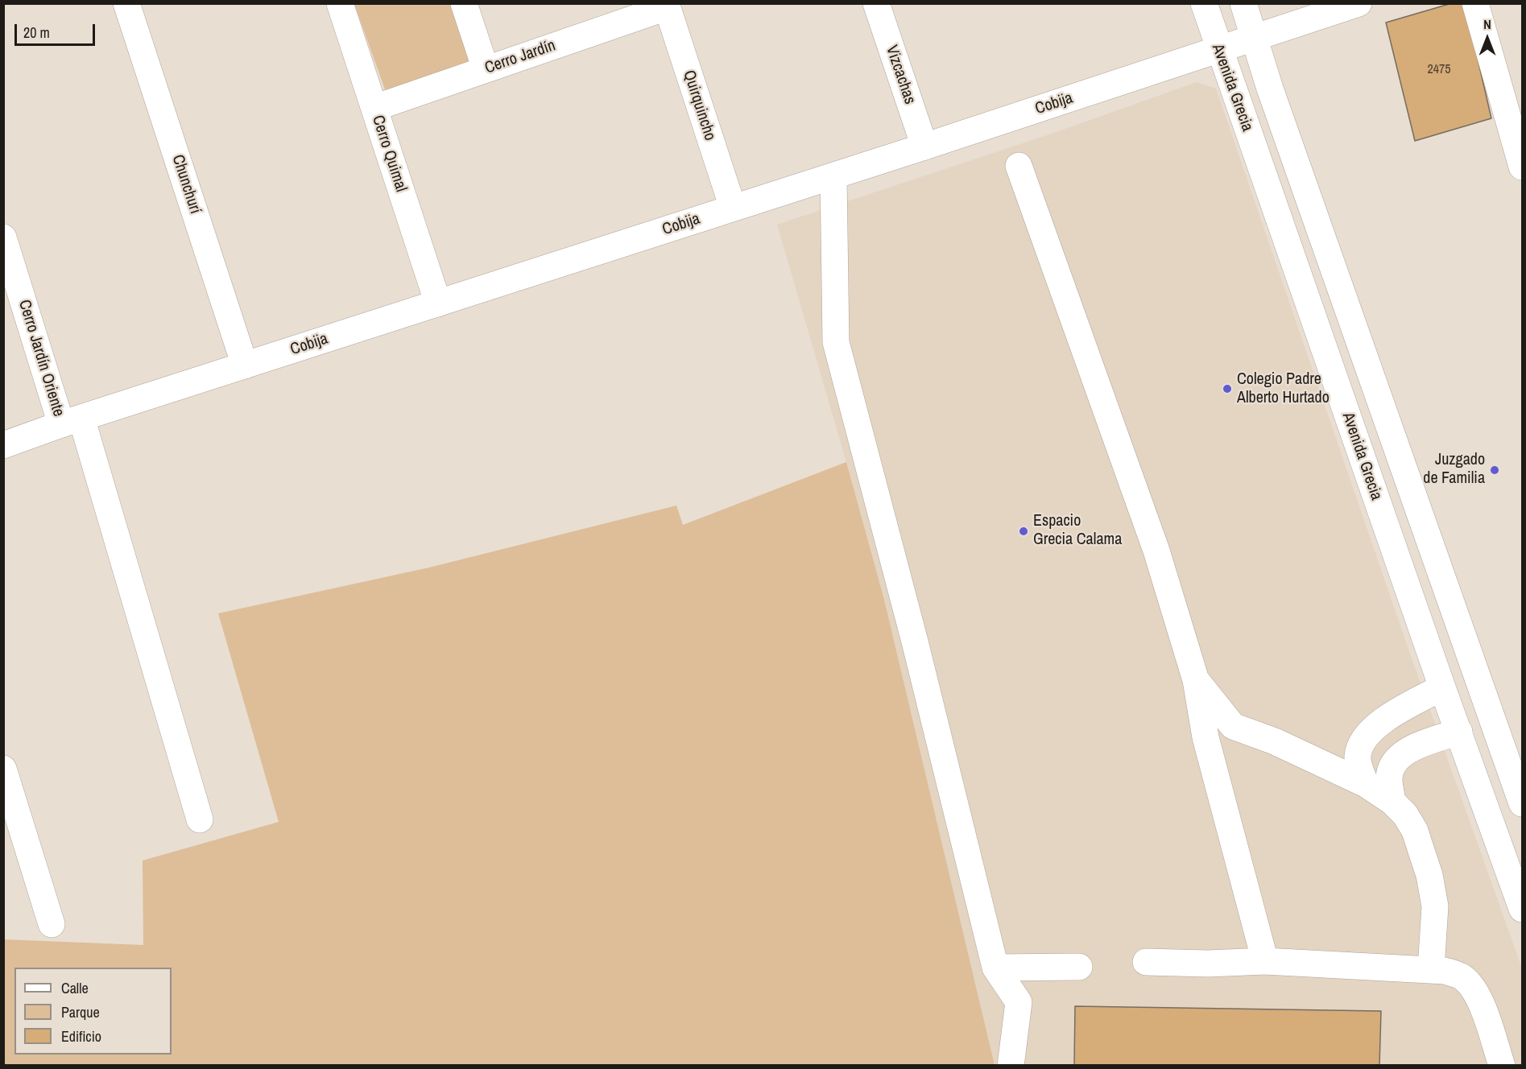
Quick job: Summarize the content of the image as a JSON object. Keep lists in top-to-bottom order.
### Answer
{
  "streets": {
    "main road": [
      "Cerro Jardín",
      "Vizcachas",
      "Avenida Grecia",
      "Cobija",
      "Quirquincho",
      "Cerro Quimal",
      "Chunchurí",
      "Cerro Jardín Oriente"
    ]
  },
  "crossings": [
    ["Cerro Jardín", "Quirquincho"],
    ["Cerro Jardín", "Cerro Quimal"],
    ["Vizcachas", "Cobija"],
    ["Avenida Grecia", "Cobija"],
    ["Cobija", "Quirquincho"],
    ["Cobija", "Cerro Quimal"],
    ["Cobija", "Chunchurí"],
    ["Cobija", "Cerro Jardín Oriente"]
  ],
  "places": ["Colegio Padre Alberto Hurtado", "Juzgado de Familia", "Espacio Grecia Calama"],
  "house_numbers": ["2475"],
  "legend": ["Calle", "Parque", "Edificio"],
  "scale_bar": "20 m",
  "north": "top"
}
